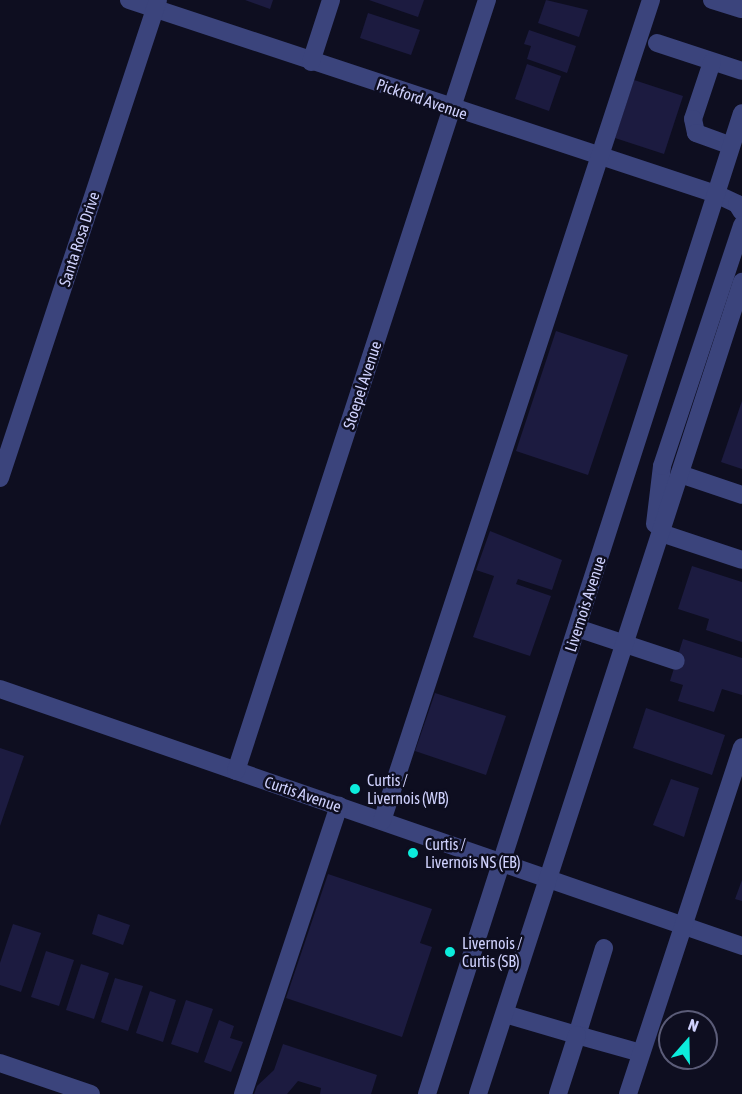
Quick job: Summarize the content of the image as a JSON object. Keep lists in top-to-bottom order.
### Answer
{
  "streets": {
    "street": [
      "Pickford Avenue",
      "Santa Rosa Drive",
      "Stoepel Avenue",
      "Livernois Avenue",
      "Curtis Avenue"
    ]
  },
  "crossings": [
    ["Pickford Avenue", "Santa Rosa Drive"],
    ["Pickford Avenue", "Stoepel Avenue"],
    ["Pickford Avenue", "Livernois Avenue"],
    ["Stoepel Avenue", "Curtis Avenue"],
    ["Livernois Avenue", "Curtis Avenue"]
  ],
  "places": ["Curtis / Livernois (WB)", "Curtis / Livernois NS (EB)", "Livernois / Curtis (SB)"],
  "north": "top"
}
